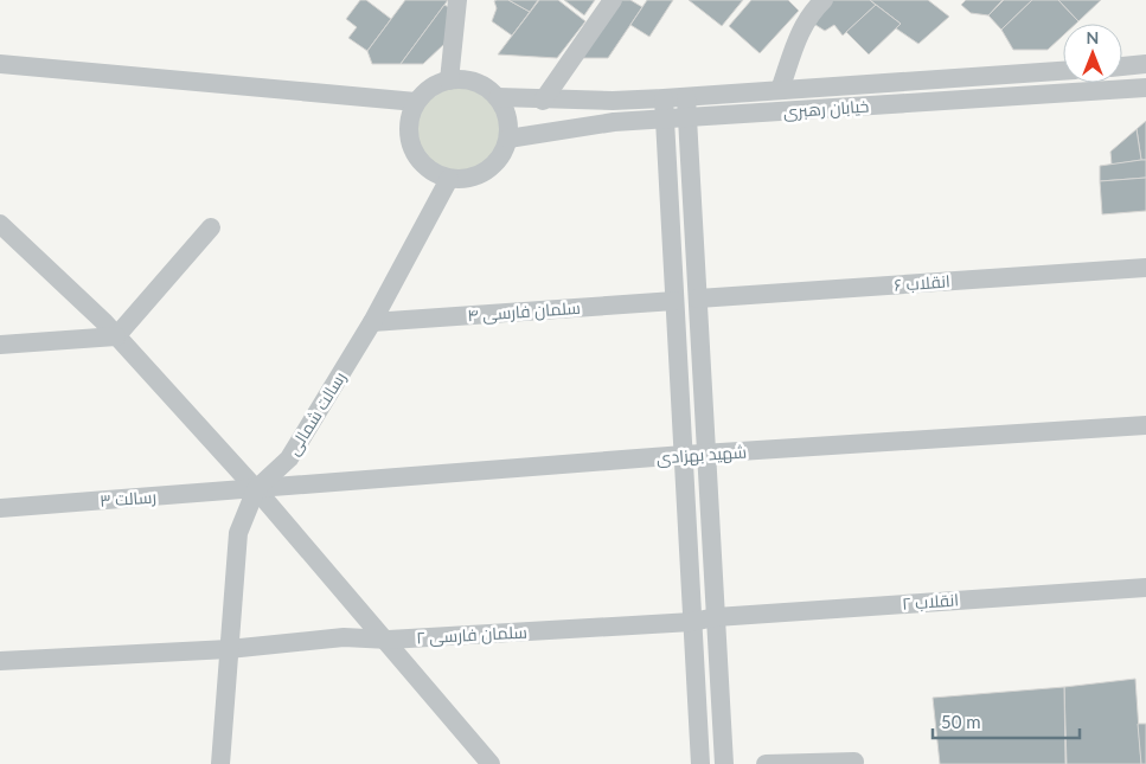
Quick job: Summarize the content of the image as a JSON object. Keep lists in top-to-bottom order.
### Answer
{
  "streets": {
    "street": [
      "خیابان رهبری",
      "انقلاب ۶",
      "سلمان فارسی ۴",
      "رسالت شمالی",
      "شهید بهزادی",
      "رسالت ۳",
      "انقلاب ۲",
      "سلمان فارسی ۲"
    ]
  },
  "crossings": [
    ["خیابان رهبری", "رسالت شمالی"],
    ["سلمان فارسی ۴", "رسالت شمالی"],
    ["رسالت شمالی", "شهید بهزادی"],
    ["رسالت شمالی", "رسالت ۳"],
    ["رسالت شمالی", "سلمان فارسی ۲"],
    ["شهید بهزادی", "رسالت ۳"],
    ["انقلاب ۲", "سلمان فارسی ۲"]
  ],
  "scale_bar": "50 m",
  "north": "top"
}
